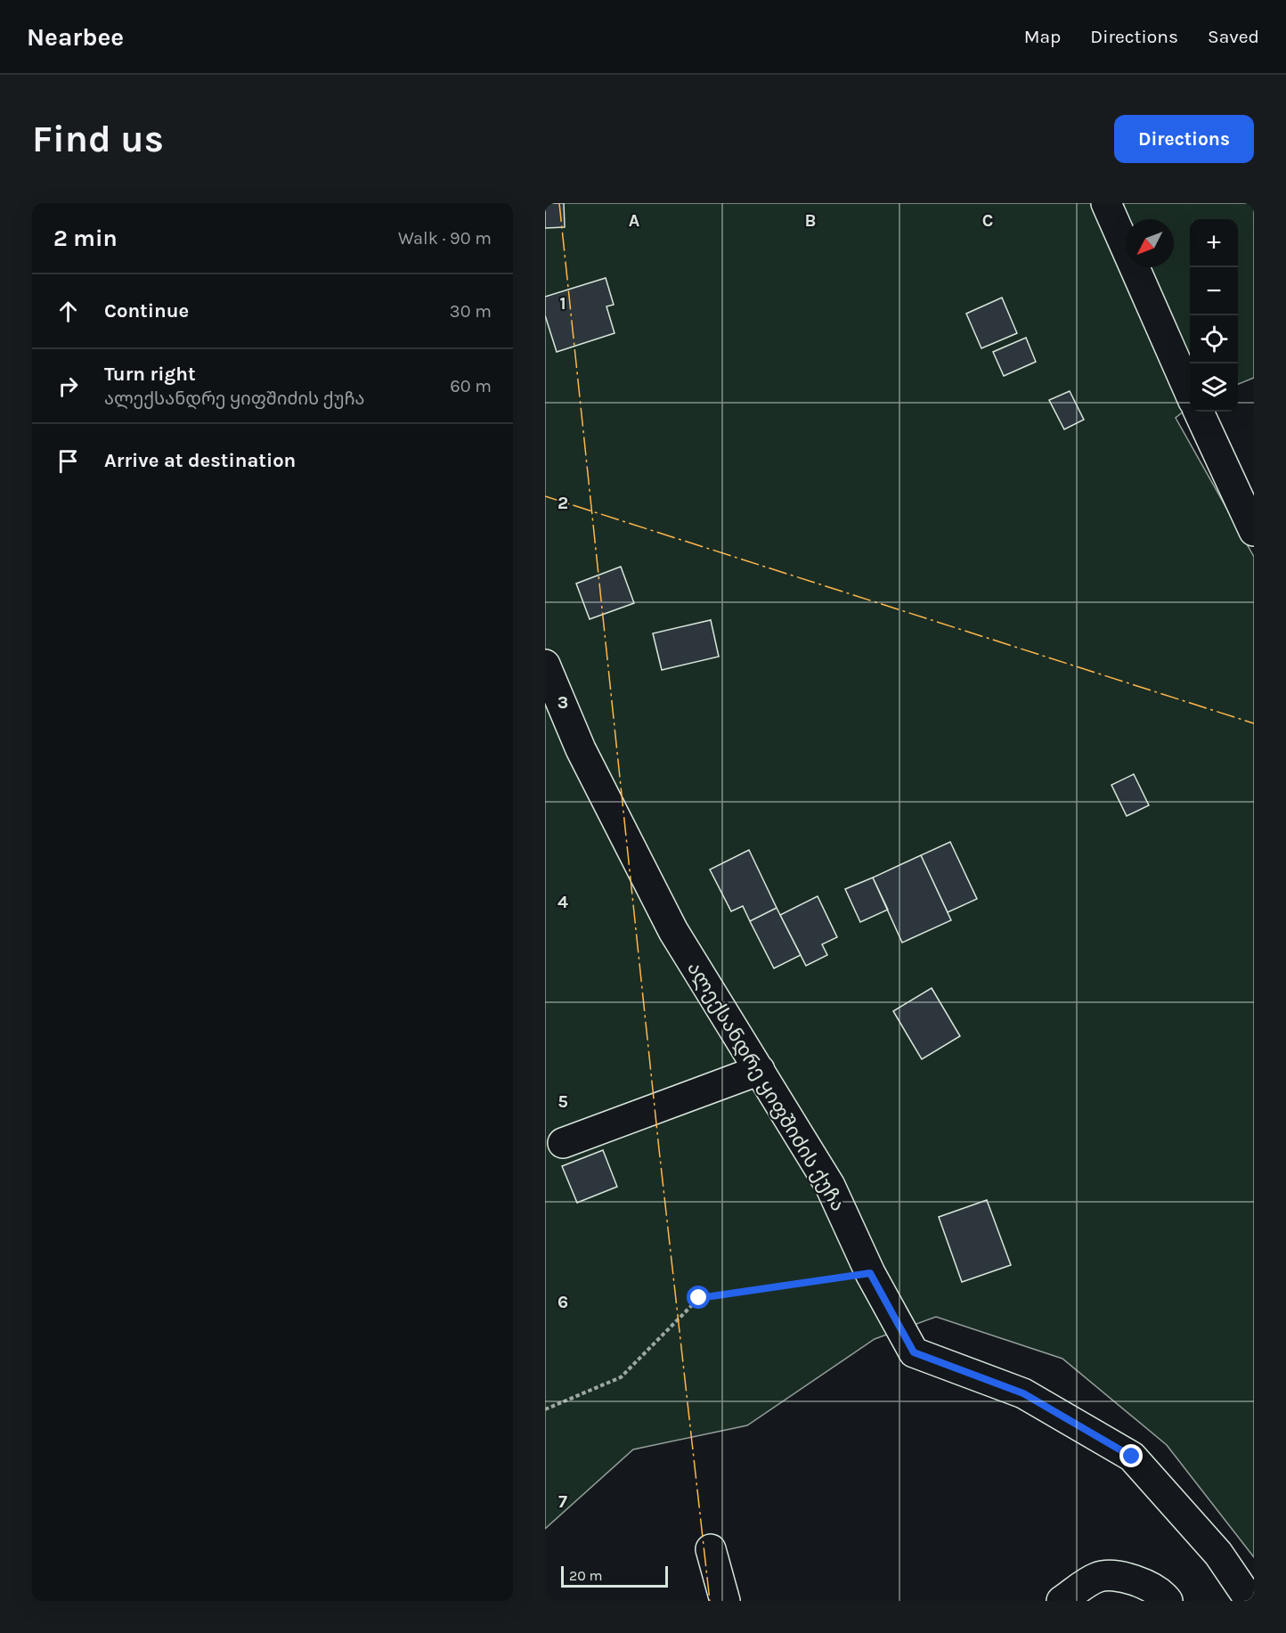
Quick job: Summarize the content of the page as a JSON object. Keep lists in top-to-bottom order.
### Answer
{
  "streets": {
    "street": ["ალექსანდრე ყიფშიძის ქუჩა"]
  },
  "scale_bar": "20 m",
  "north": "bottom left",
  "page": {
    "header": "Nearbee",
    "nav": ["Map", "Directions", "Saved"],
    "buttons": "Directions",
    "title": "Find us",
    "heading": ["2 min", "Walk · 90 m"],
    "map_buttons": ["+", "−"],
    "list": [
      ["Continue", "30 m"],
      ["Turn right", "ალექსანდრე ყიფშიძის ქუჩა", "60 m"],
      "Arrive at destination"
    ],
    "scale": "20 m"
  },
  "grid": {
    "columns": ["A", "B", "C"],
    "rows": [
      "1",
      "2",
      "3",
      "4",
      "5",
      "6",
      "7"
    ]
  }
}
